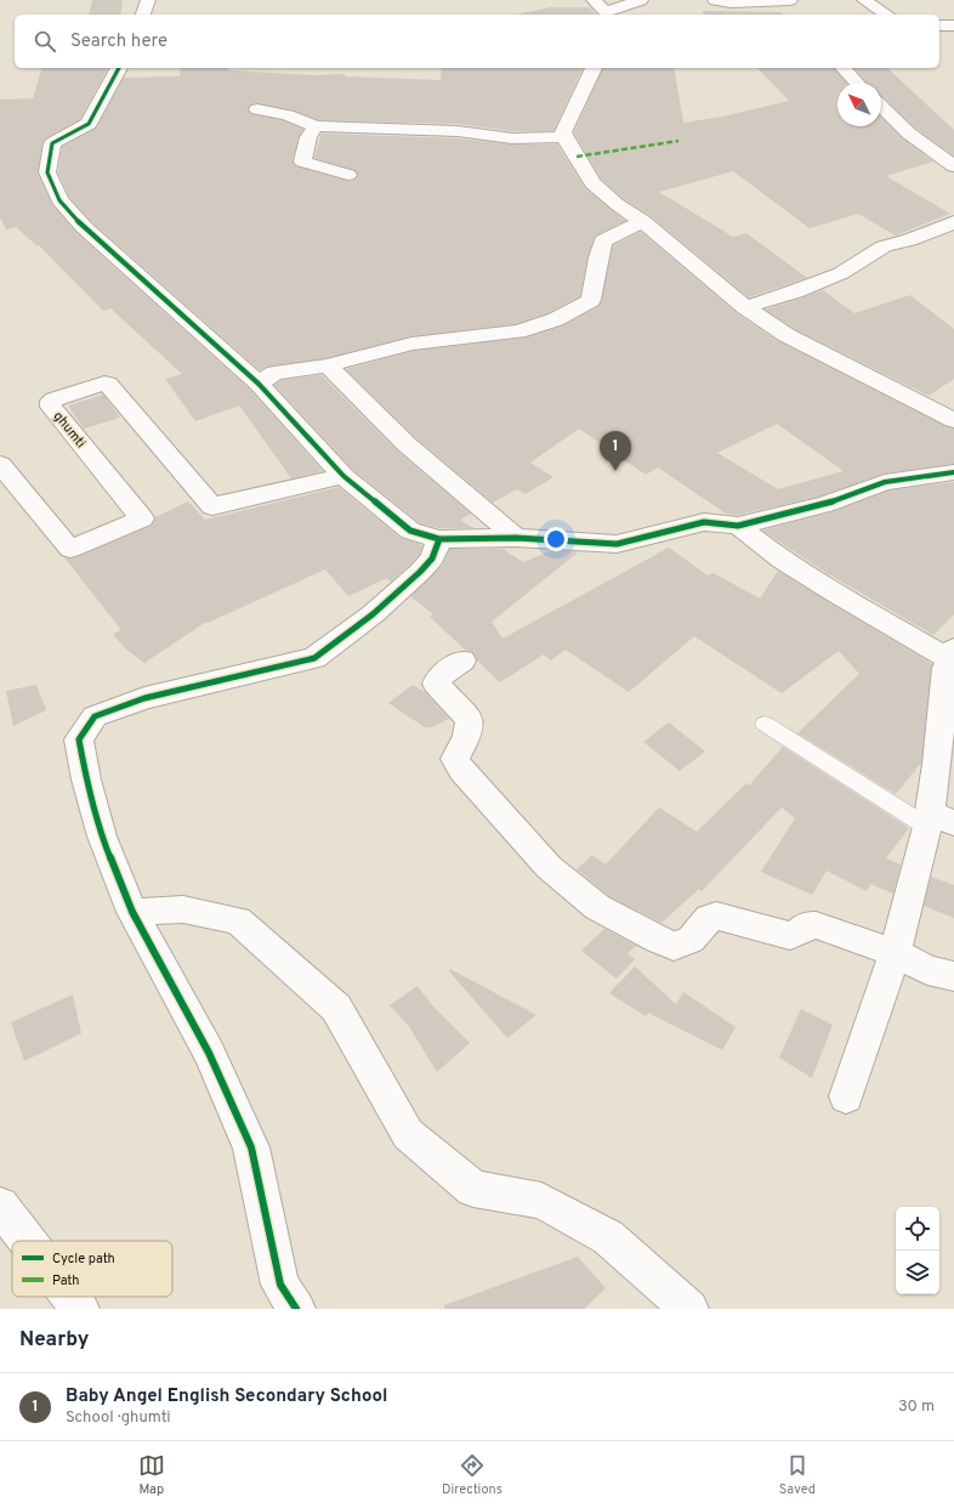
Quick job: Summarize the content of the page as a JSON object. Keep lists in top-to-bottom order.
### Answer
{
  "streets": {
    "street": ["ghumti"]
  },
  "legend": ["Cycle path", "Path"],
  "north": "top left",
  "page": {
    "search": "Search here",
    "pins": "1",
    "heading": "Nearby",
    "list": [
      {
        "mark": "1",
        "name": "Baby Angel English Secondary School",
        "note": "School · ghumti",
        "value": "30 m"
      }
    ],
    "nav": ["Map", "Directions", "Saved"]
  }
}
